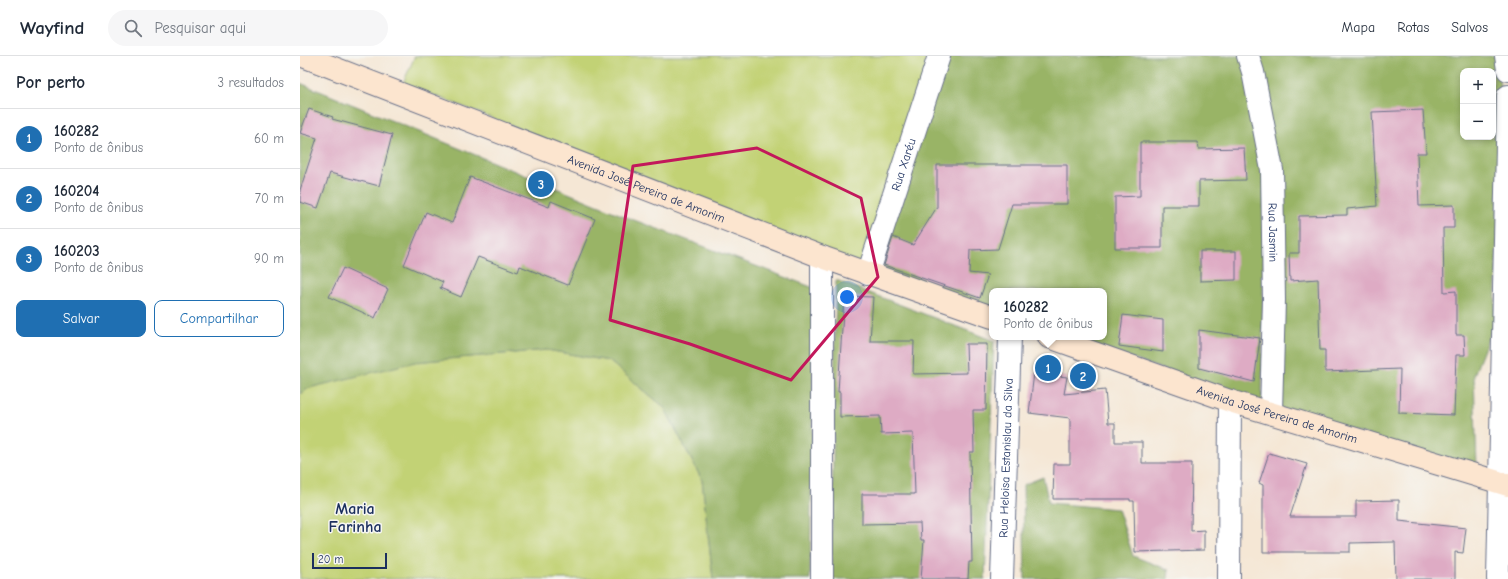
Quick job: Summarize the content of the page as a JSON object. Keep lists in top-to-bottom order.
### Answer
{
  "streets": {
    "main road": ["Avenida José Pereira de Amorim"],
    "street": ["Rua Xaréu", "Rua Jasmin", "Rua Heloisa Estanislau da Silva"]
  },
  "crossings": [
    ["Rua Xaréu", "Avenida José Pereira de Amorim"],
    ["Avenida José Pereira de Amorim", "Rua Jasmin"]
  ],
  "districts": ["Maria Farinha"],
  "scale_bar": "20 m",
  "page": {
    "header": "Wayfind",
    "search": "Pesquisar aqui",
    "nav": ["Mapa", "Rotas", "Salvos"],
    "heading": ["Por perto", "3 resultados"],
    "map_buttons": ["+", "−"],
    "list": [
      {
        "mark": "1",
        "name": "160282",
        "note": "Ponto de ônibus",
        "value": "60 m"
      },
      {
        "mark": "2",
        "name": "160204",
        "note": "Ponto de ônibus",
        "value": "70 m"
      },
      {
        "mark": "3",
        "name": "160203",
        "note": "Ponto de ônibus",
        "value": "90 m"
      }
    ],
    "pins": ["3", "1", "2"],
    "buttons": ["Salvar", "Compartilhar"],
    "popup": ["160282", "Ponto de ônibus"],
    "scale": "20 m"
  }
}
